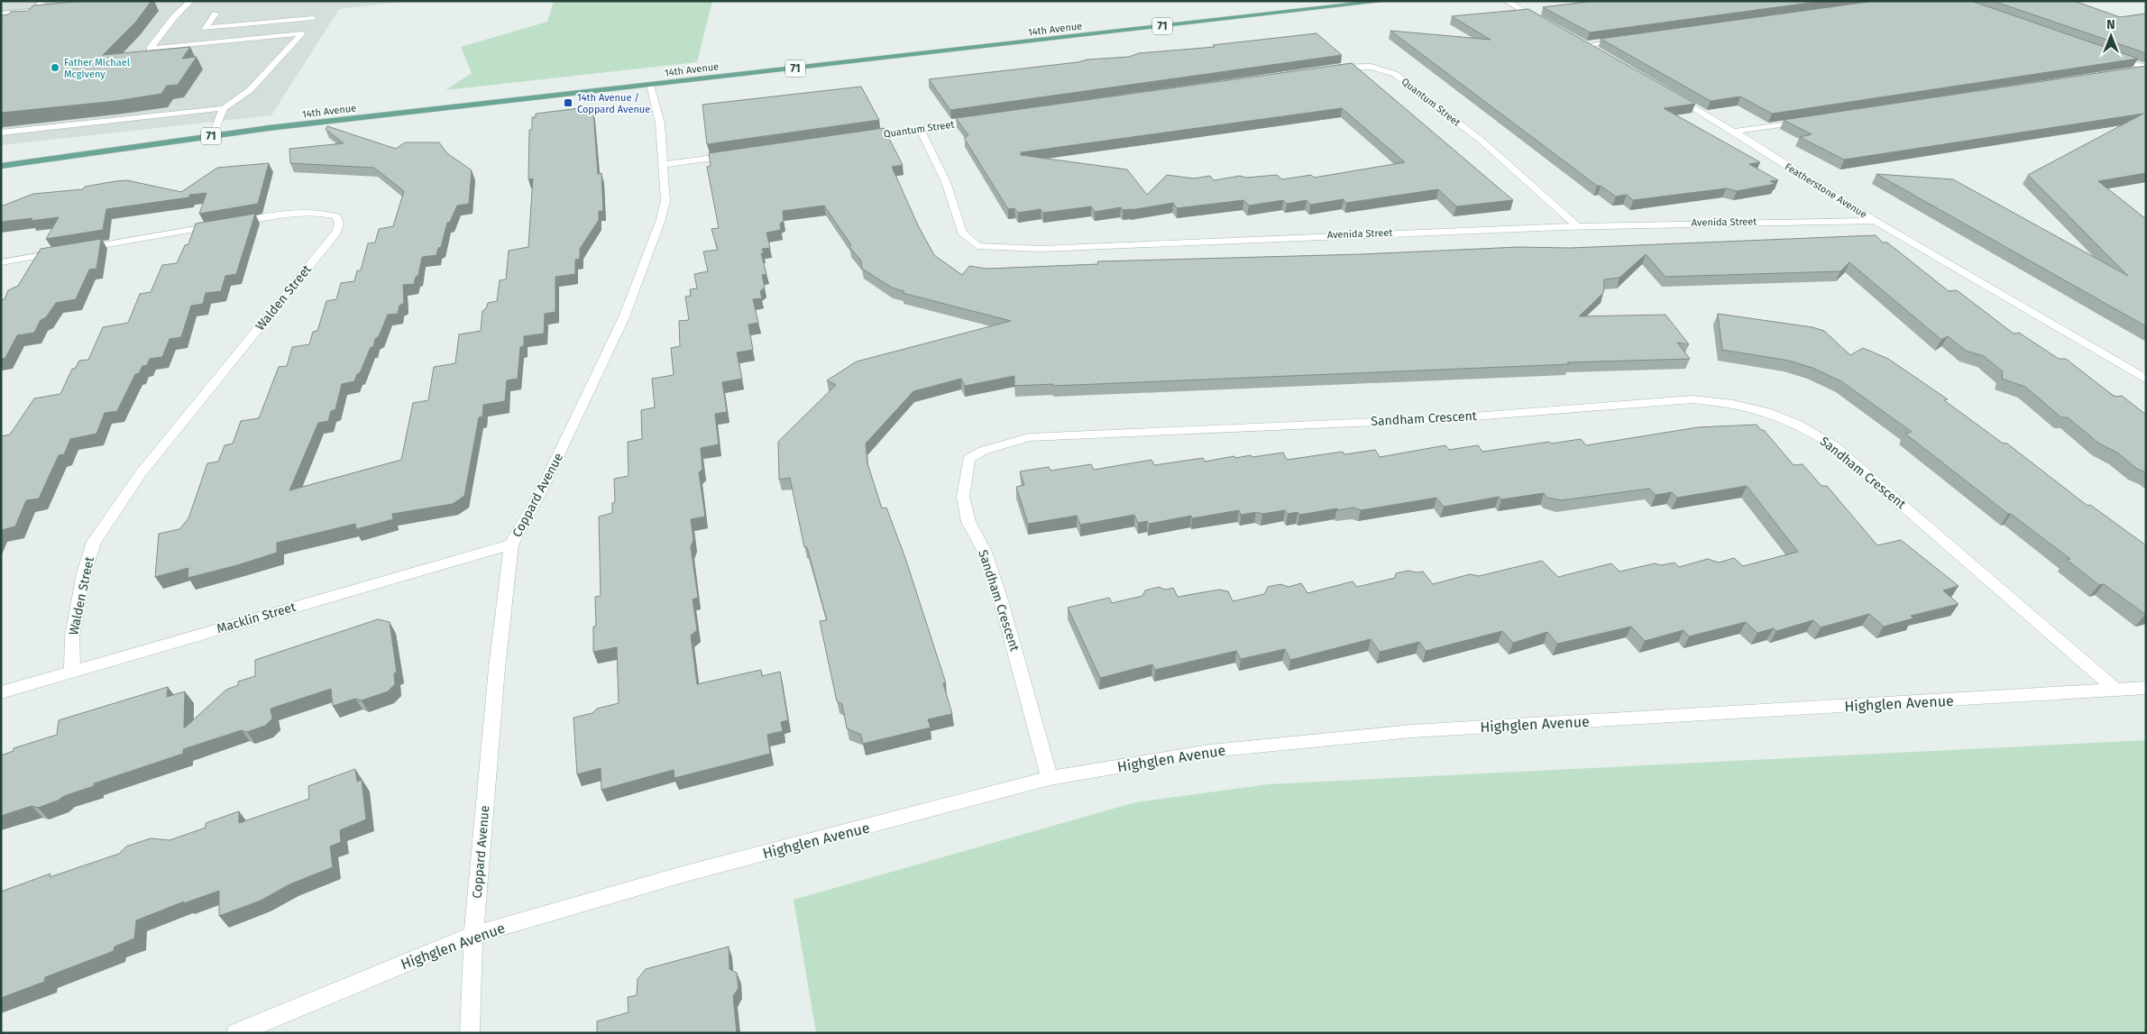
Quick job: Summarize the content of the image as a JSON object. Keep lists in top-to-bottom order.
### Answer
{
  "streets": {
    "main road": ["71", "14th Avenue"],
    "street": [
      "Quantum Street",
      "Featherstone Avenue",
      "Avenida Street",
      "Walden Street",
      "Sandham Crescent",
      "Coppard Avenue",
      "Macklin Street",
      "Highglen Avenue"
    ]
  },
  "crossings": [
    ["14th Avenue", "Coppard Avenue"],
    ["Quantum Street", "Avenida Street"],
    ["Featherstone Avenue", "Avenida Street"],
    ["Walden Street", "Macklin Street"],
    ["Sandham Crescent", "Highglen Avenue"],
    ["Coppard Avenue", "Macklin Street"],
    ["Coppard Avenue", "Highglen Avenue"]
  ],
  "places": {
    "other": ["Father Michael Mcgiveny"],
    "transit": ["14th Avenue / Coppard Avenue"]
  },
  "north": "top"
}
